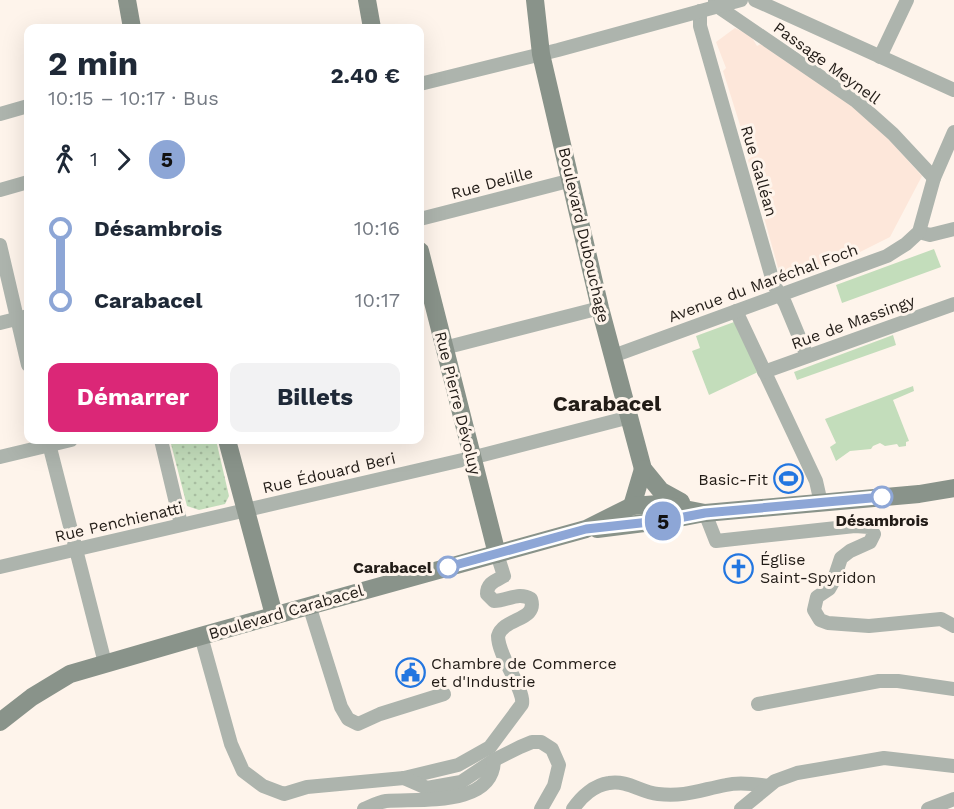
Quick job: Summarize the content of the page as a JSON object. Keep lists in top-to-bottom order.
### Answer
{
  "streets": {
    "main road": ["Boulevard Dubouchage", "Rue Pierre Dévoluy", "Boulevard Carabacel"],
    "street": [
      "Passage Meynell",
      "Rue Galléan",
      "Rue Delille",
      "Avenue du Maréchal Foch",
      "Rue de Massingy",
      "Rue Édouard Beri",
      "Rue Penchienatti"
    ]
  },
  "crossings": [
    ["Rue Galléan", "Avenue du Maréchal Foch"],
    ["Rue Galléan", "Rue de Massingy"],
    ["Rue Delille", "Boulevard Dubouchage"],
    ["Boulevard Dubouchage", "Avenue du Maréchal Foch"],
    ["Boulevard Dubouchage", "Rue Édouard Beri"],
    ["Boulevard Dubouchage", "Boulevard Carabacel"],
    ["Rue Pierre Dévoluy", "Rue Édouard Beri"],
    ["Rue Pierre Dévoluy", "Boulevard Carabacel"],
    ["Rue Édouard Beri", "Rue Penchienatti"]
  ],
  "districts": ["Carabacel"],
  "places": {
    "sports": ["Basic-Fit"],
    "other": ["Désambrois", "Carabacel"],
    "church": ["Église Saint-Spyridon"],
    "public building": ["Chambre de Commerce et d'Industrie"]
  },
  "lines": ["bus line 5"],
  "page": {
    "on_map": "5",
    "heading": ["2 min", "10:15 – 10:17 · Bus", "2.40 €"],
    "legs": ["1", "5"],
    "list": [
      {
        "name": "Désambrois",
        "value": "10:16"
      },
      {
        "name": "Carabacel",
        "value": "10:17"
      }
    ],
    "buttons": ["Démarrer", "Billets"]
  }
}
